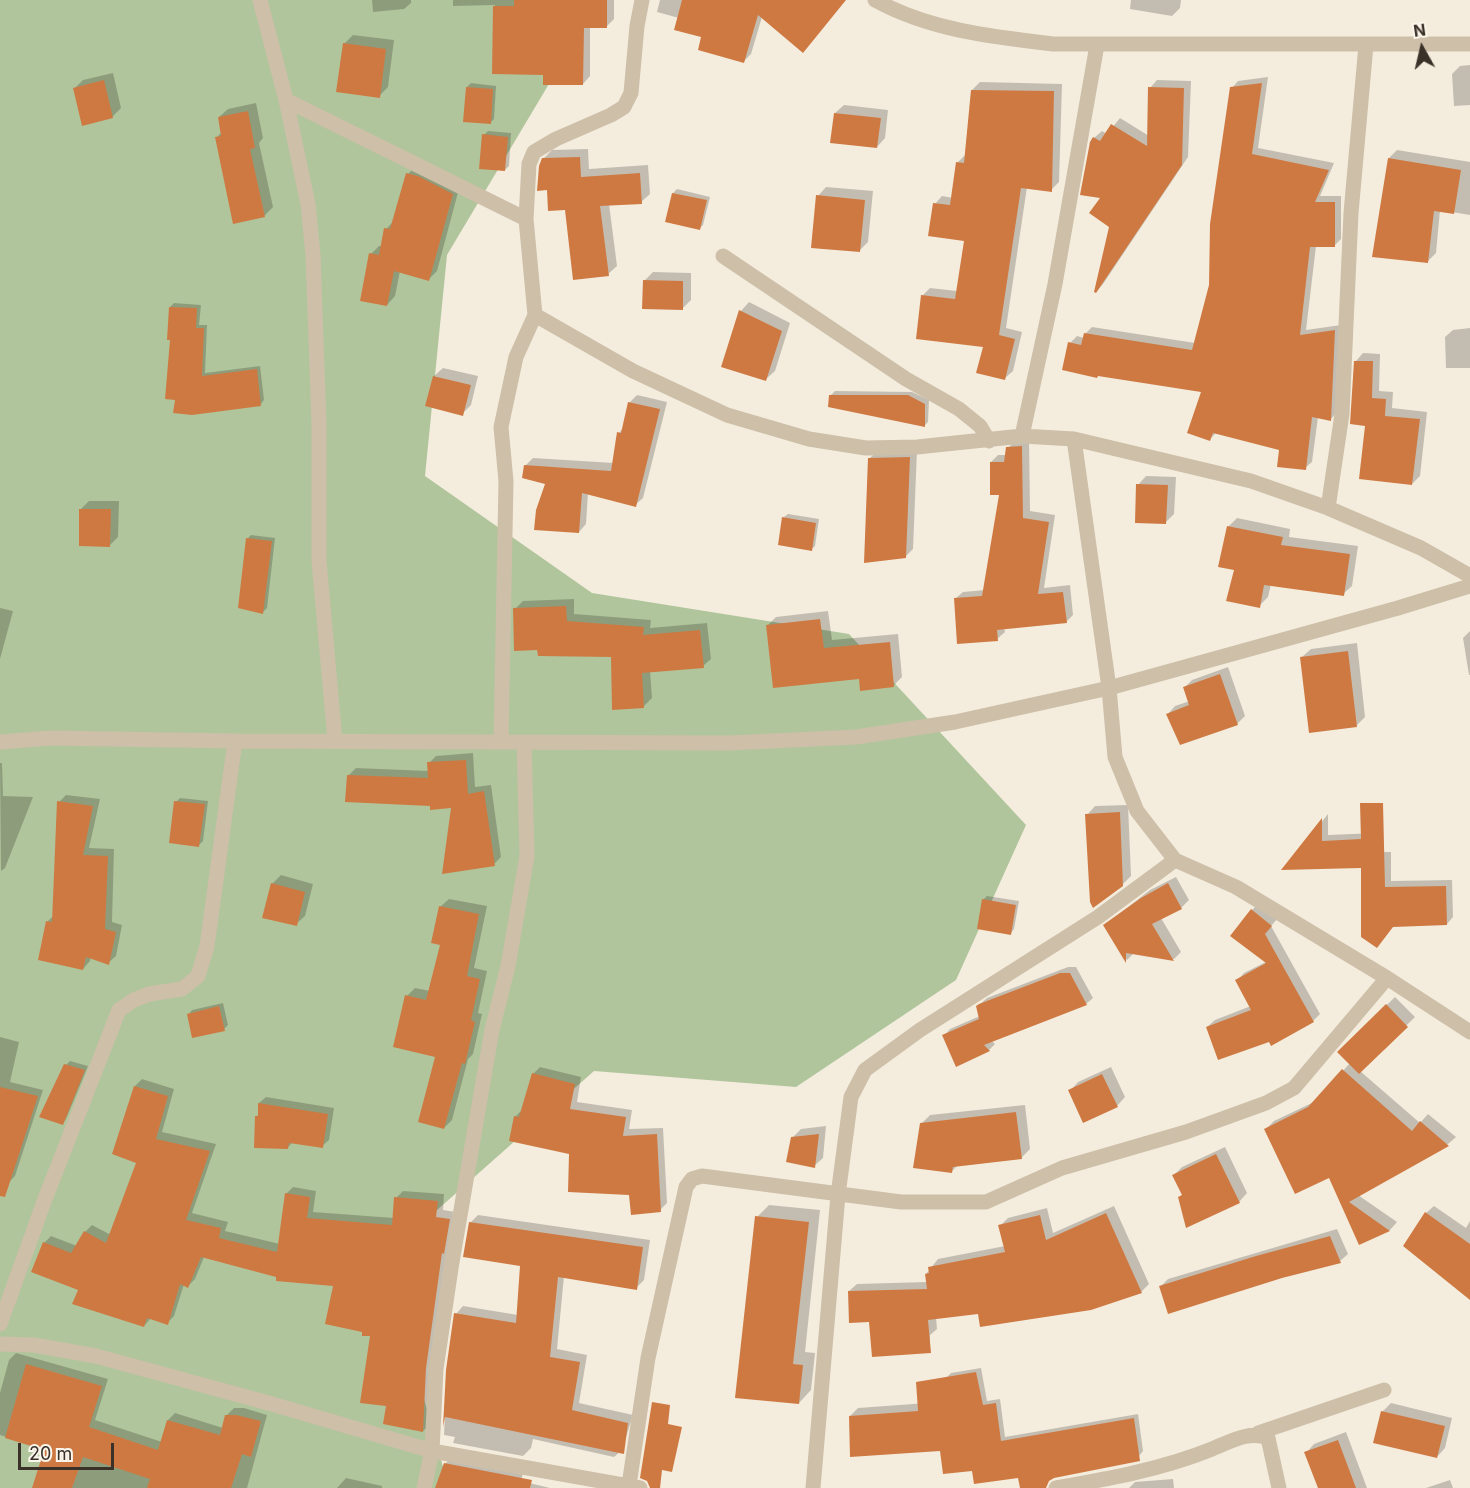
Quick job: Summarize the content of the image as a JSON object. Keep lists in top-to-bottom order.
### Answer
{
  "scale_bar": "20 m",
  "north": "top"
}
